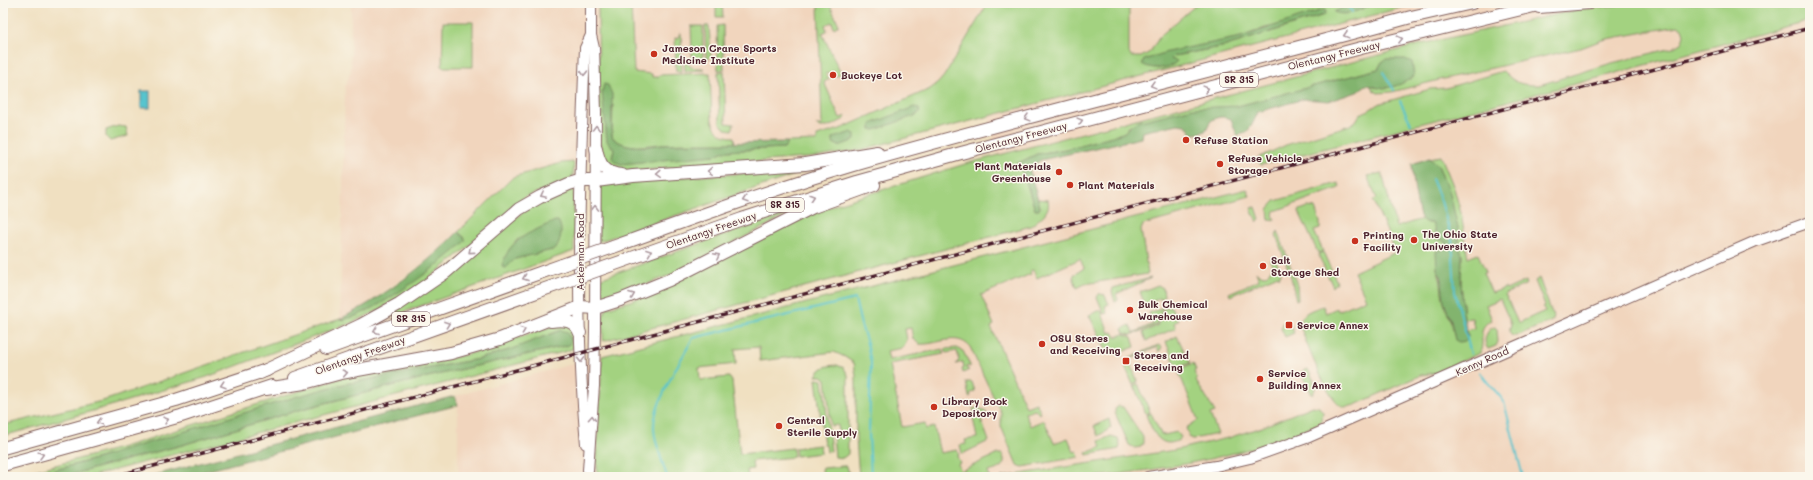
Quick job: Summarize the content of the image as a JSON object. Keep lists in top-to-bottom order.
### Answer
{
  "streets": {
    "highway": ["Olentangy Freeway", "SR 315"],
    "main road": ["Ackerman Road", "Kenny Road"]
  },
  "places": {
    "other": [
      "Jameson Crane Sports Medicine Institute",
      "Buckeye Lot",
      "Refuse Station",
      "Refuse Vehicle Storage",
      "Plant Materials Greenhouse",
      "Plant Materials",
      "The Ohio State University",
      "Printing Facility",
      "Salt Storage Shed",
      "Bulk Chemical Warehouse",
      "OSU Stores and Receiving",
      "Service Building Annex",
      "Library Book Depository",
      "Central Sterile Supply"
    ],
    "transit": ["Service Annex", "Stores and Receiving"]
  }
}
